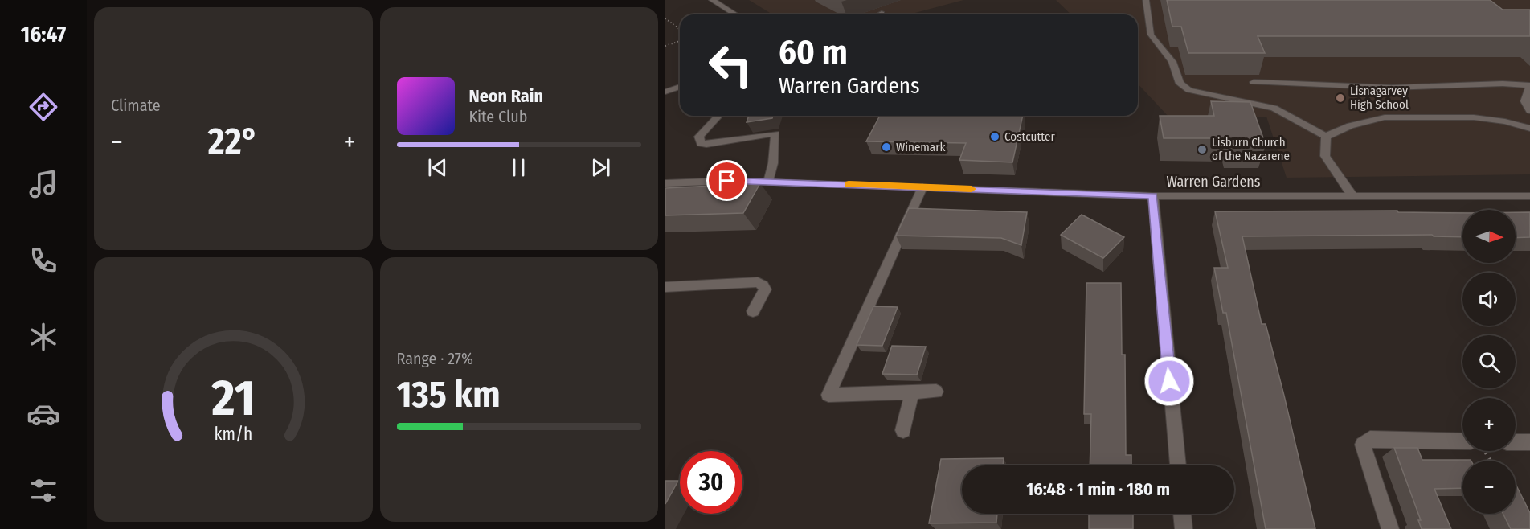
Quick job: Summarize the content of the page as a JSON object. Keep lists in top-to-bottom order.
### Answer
{
  "streets": {
    "street": ["Warren Gardens"]
  },
  "places": [
    "Lisnagarvey High School",
    "Costcutter",
    "Winemark",
    "Lisburn Church of the Nazarene"
  ],
  "north": "right",
  "page": {
    "tabs": "16:47",
    "tile": [
      "Climate",
      ["Range · 27%", "135 km"]
    ],
    "turn": ["60 m", "Warren Gardens"],
    "song": ["Neon Rain", "Kite Club"],
    "heat": ["−", "22°", "+"],
    "map_buttons": ["+", "−"],
    "limit": "30",
    "trip": "16:48 · 1 min · 180 m",
    "gauge": ["21", "km/h"]
  }
}
